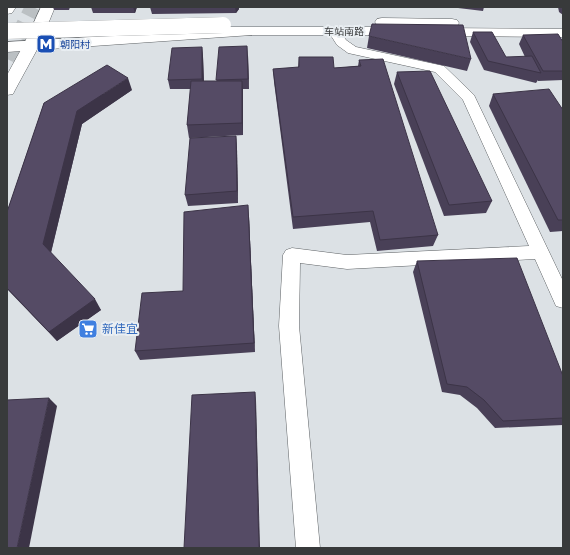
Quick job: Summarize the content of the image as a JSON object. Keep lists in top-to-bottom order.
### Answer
{
  "streets": {
    "main road": ["车站南路"]
  },
  "places": {
    "metro station": ["朝阳村"],
    "supermarket": ["新佳宜"]
  }
}
